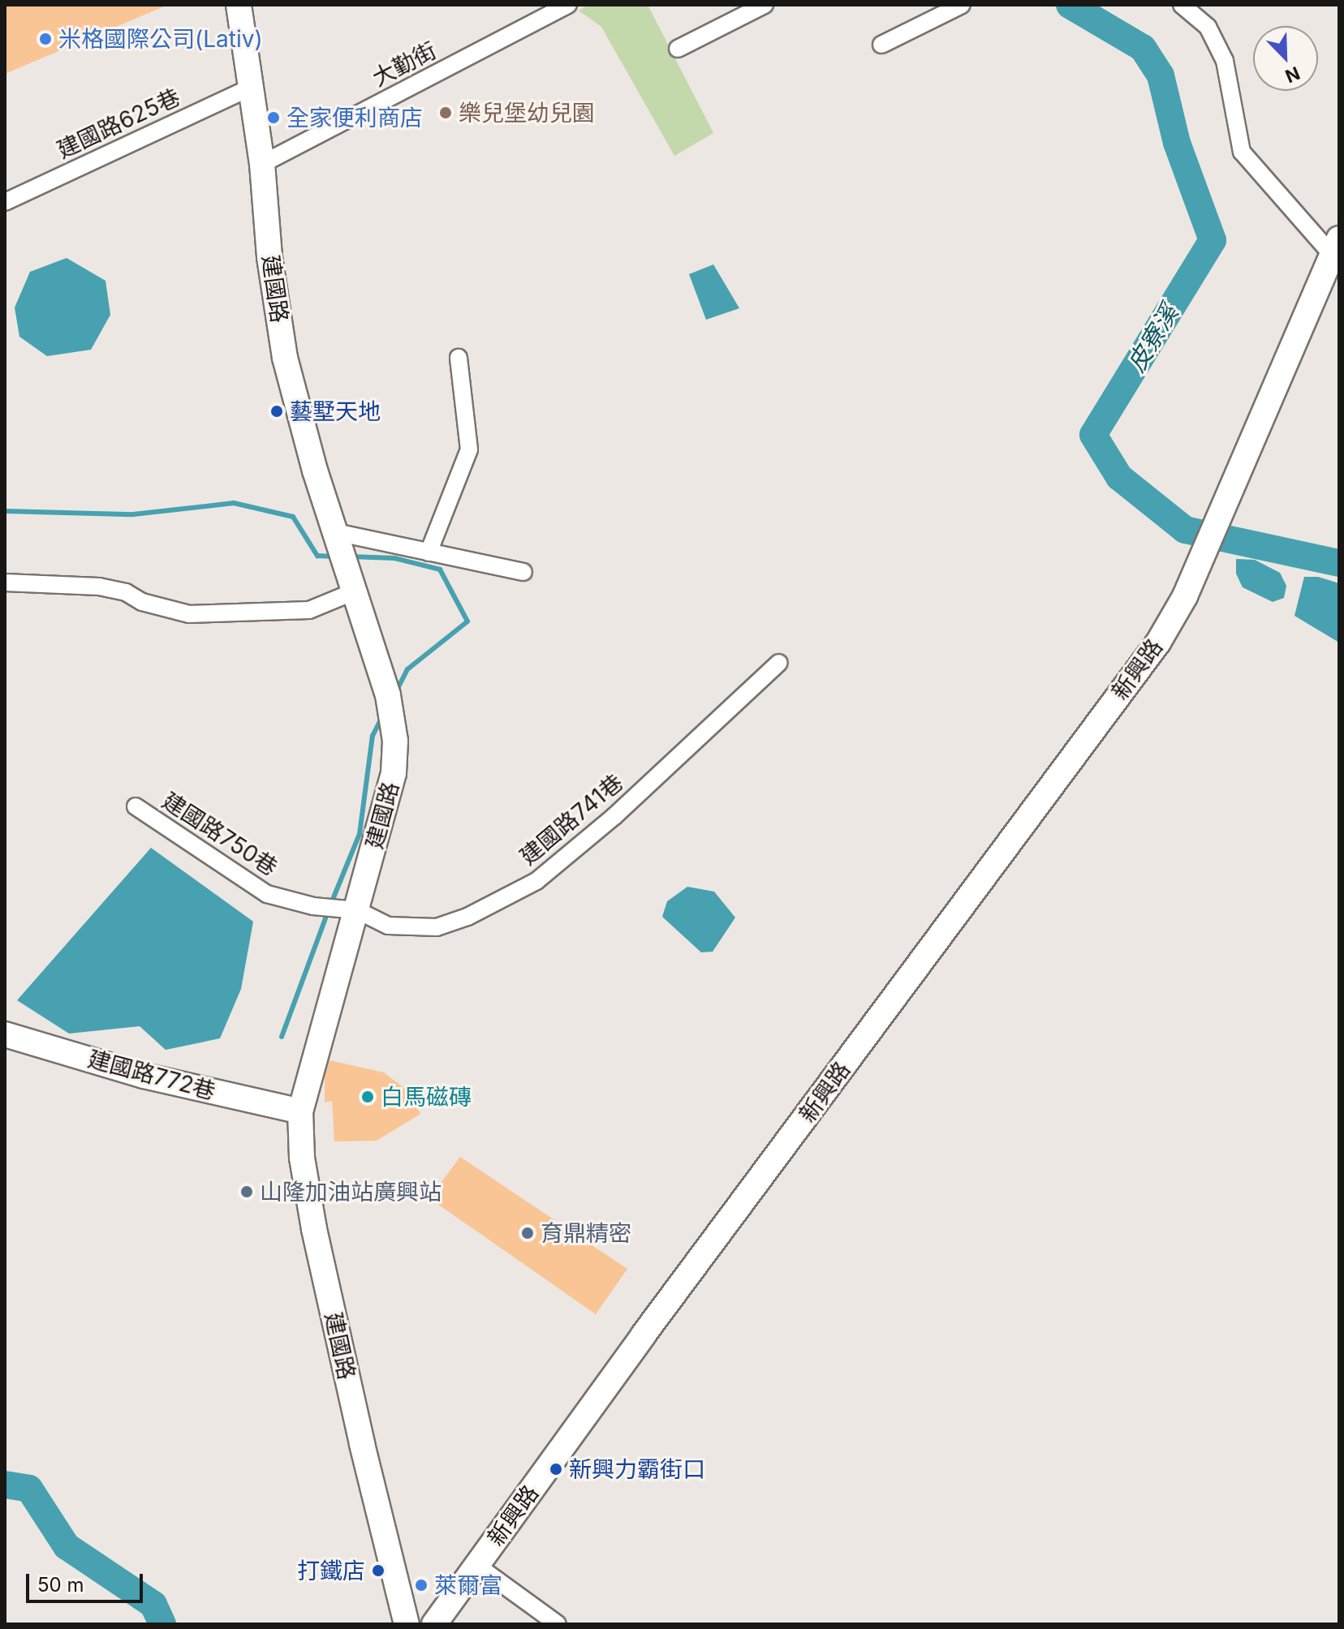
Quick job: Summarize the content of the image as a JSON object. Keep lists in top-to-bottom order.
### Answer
{
  "streets": {
    "street": [
      "大勤街",
      "建國路625巷",
      "建國路",
      "新興路",
      "建國路741巷",
      "建國路750巷",
      "建國路772巷"
    ]
  },
  "crossings": [
    ["大勤街", "建國路"],
    ["建國路625巷", "建國路"],
    ["建國路", "建國路741巷"],
    ["建國路", "建國路750巷"],
    ["建國路", "建國路772巷"],
    ["建國路741巷", "建國路750巷"]
  ],
  "water": ["皮寮溪"],
  "places": [
    "米格國際公司(Lativ)",
    "樂兒堡幼兒園",
    "全家便利商店",
    "藝墅天地",
    "白馬磁磚",
    "山隆加油站廣興站",
    "育鼎精密",
    "新興力霸街口",
    "打鐵店",
    "萊爾富"
  ],
  "scale_bar": "50 m",
  "north": "bottom right"
}
